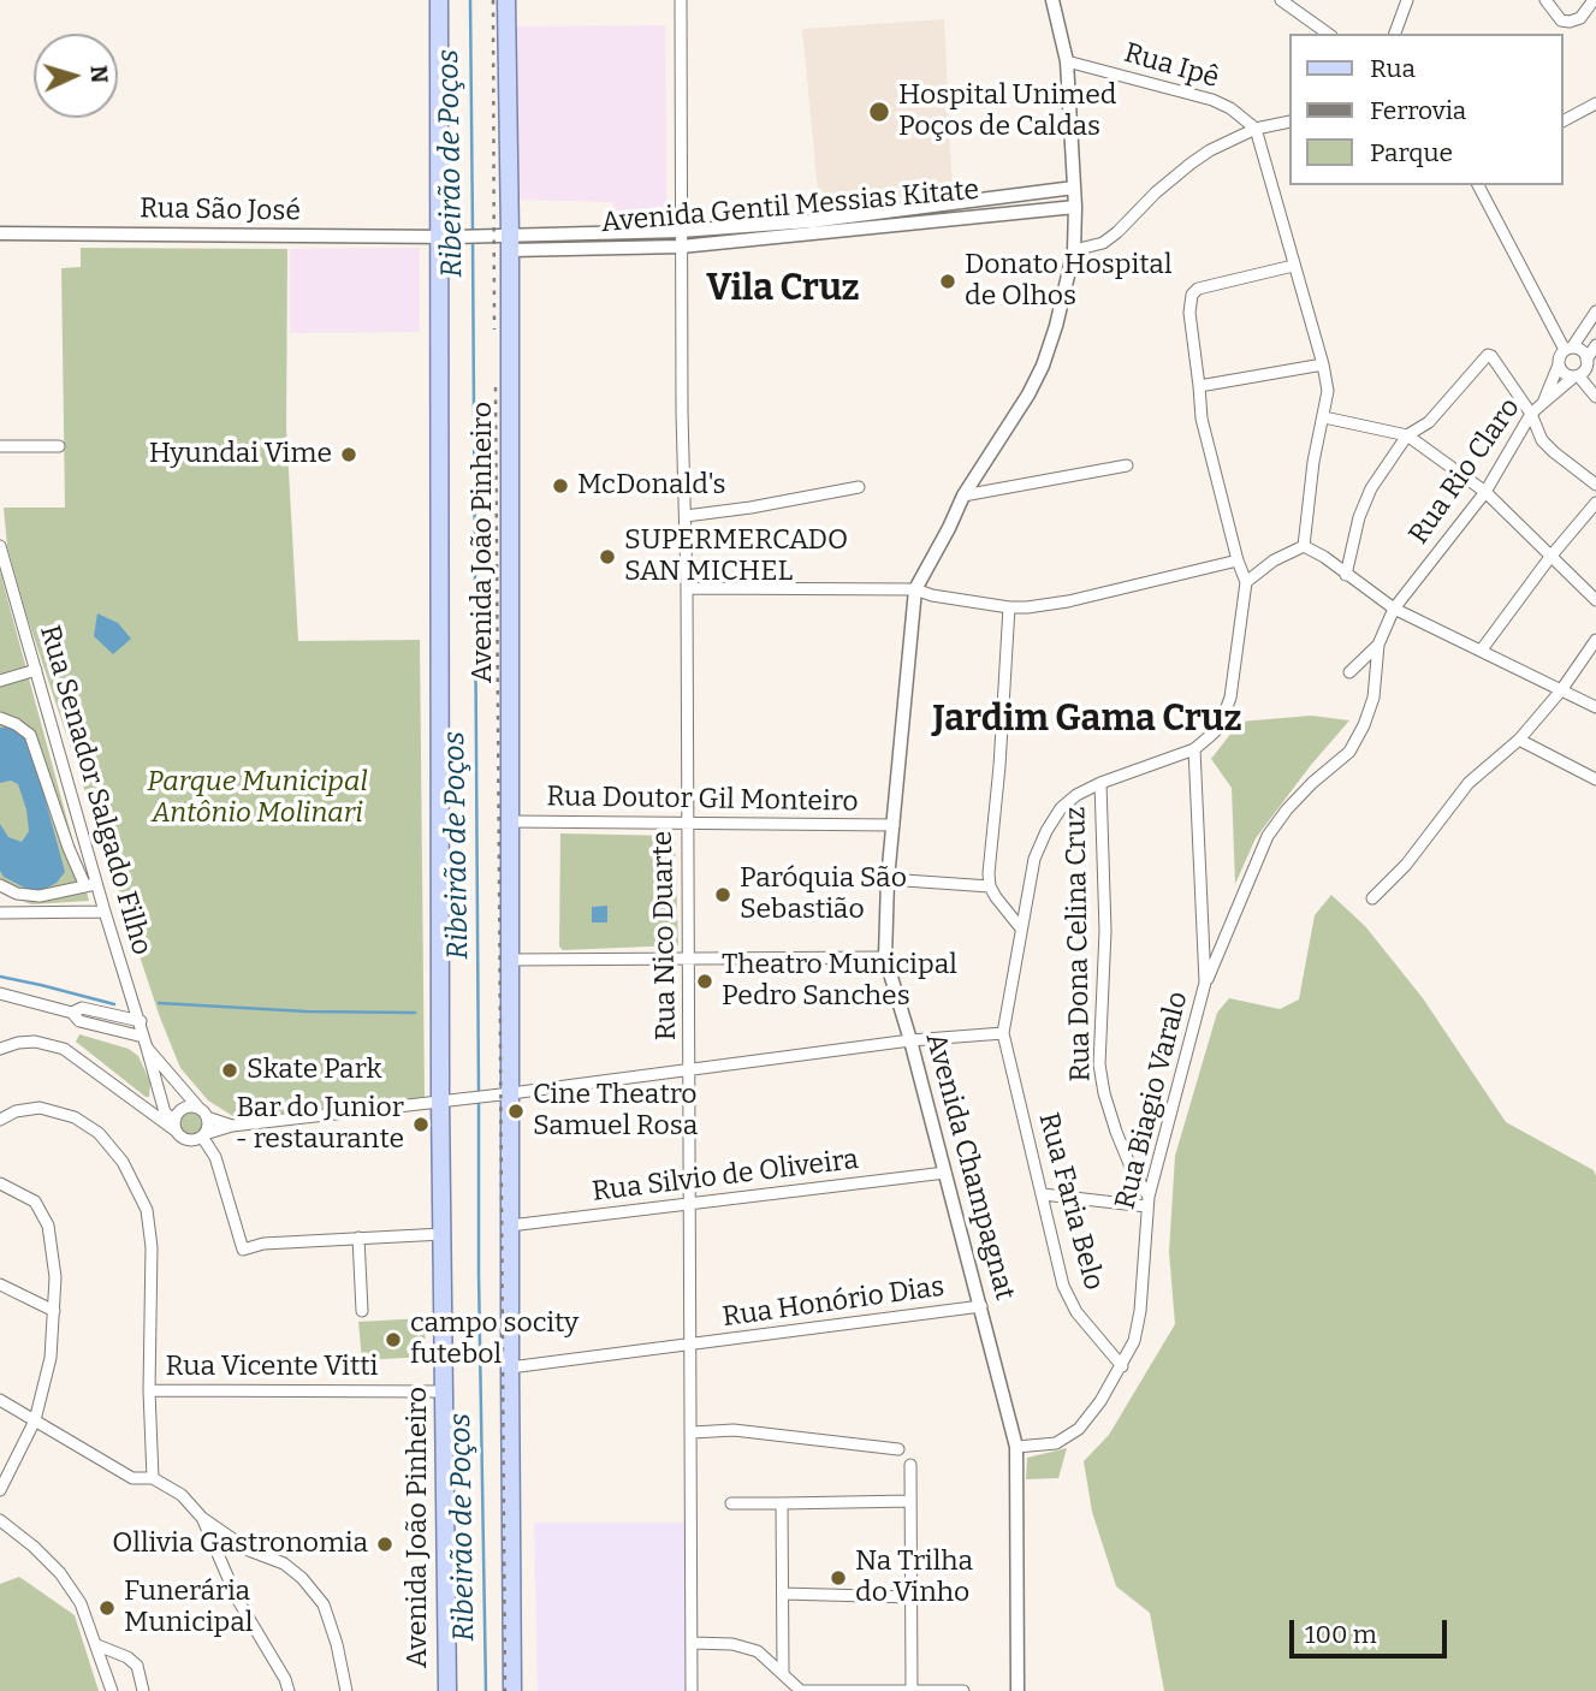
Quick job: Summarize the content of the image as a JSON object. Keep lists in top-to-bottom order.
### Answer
{
  "streets": {
    "main road": ["Avenida João Pinheiro"],
    "street": [
      "Rua Ipê",
      "Avenida Gentil Messias Kitate",
      "Rua São José",
      "Rua Rio Claro",
      "Rua Senador Salgado Filho",
      "Rua Doutor Gil Monteiro",
      "Rua Nico Duarte",
      "Rua Dona Celina Cruz",
      "Rua Biagio Varalo",
      "Avenida Champagnat",
      "Rua Silvio de Oliveira",
      "Rua Faria Belo",
      "Rua Honório Dias",
      "Rua Vicente Vitti"
    ]
  },
  "crossings": [
    ["Rua Ipê", "Avenida Champagnat"],
    ["Avenida Gentil Messias Kitate", "Rua São José"],
    ["Avenida Gentil Messias Kitate", "Avenida João Pinheiro"],
    ["Avenida Gentil Messias Kitate", "Rua Nico Duarte"],
    ["Avenida Gentil Messias Kitate", "Avenida Champagnat"],
    ["Rua São José", "Avenida João Pinheiro"],
    ["Avenida João Pinheiro", "Rua Doutor Gil Monteiro"],
    ["Avenida João Pinheiro", "Rua Silvio de Oliveira"],
    ["Avenida João Pinheiro", "Rua Honório Dias"],
    ["Avenida João Pinheiro", "Rua Vicente Vitti"],
    ["Rua Doutor Gil Monteiro", "Rua Nico Duarte"],
    ["Rua Doutor Gil Monteiro", "Avenida Champagnat"],
    ["Rua Nico Duarte", "Rua Silvio de Oliveira"],
    ["Rua Nico Duarte", "Rua Honório Dias"],
    ["Rua Dona Celina Cruz", "Rua Biagio Varalo"],
    ["Rua Biagio Varalo", "Avenida Champagnat"],
    ["Rua Biagio Varalo", "Rua Faria Belo"],
    ["Avenida Champagnat", "Rua Silvio de Oliveira"],
    ["Avenida Champagnat", "Rua Honório Dias"]
  ],
  "districts": ["Vila Cruz", "Jardim Gama Cruz"],
  "water": ["Ribeirão de Poços"],
  "parks": ["Parque Municipal Antônio Molinari"],
  "places": [
    "Hospital Unimed Poços de Caldas",
    "Donato Hospital de Olhos",
    "Hyundai Vime",
    "McDonald's",
    "SUPERMERCADO SAN MICHEL",
    "Paróquia São Sebastião",
    "Theatro Municipal Pedro Sanches",
    "Skate Park",
    "Cine Theatro Samuel Rosa",
    "Bar do Junior - restaurante",
    "campo socity futebol",
    "Ollivia Gastronomia",
    "Na Trilha do Vinho",
    "Funerária Municipal"
  ],
  "legend": ["Rua", "Ferrovia", "Parque"],
  "scale_bar": "100 m",
  "north": "right"
}
